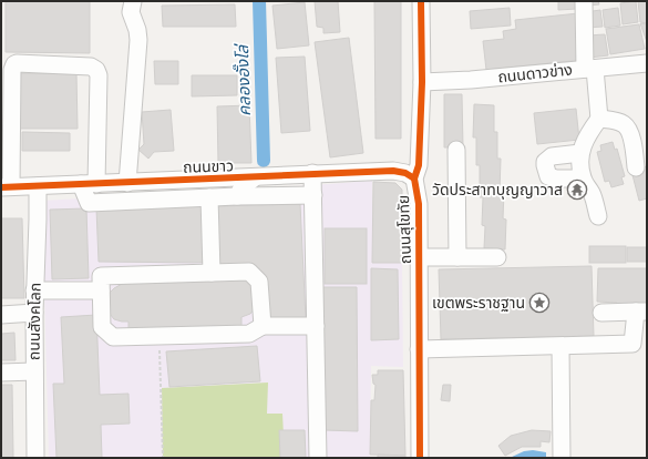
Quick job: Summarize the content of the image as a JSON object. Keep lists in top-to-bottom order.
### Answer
{
  "streets": {
    "street": [
      "ถนนดาวข่าง",
      "ถนนขาว",
      "ถนนสุโขทัย",
      "ถนนสังคโลก"
    ]
  },
  "crossings": [
    ["ถนนดาวข่าง", "ถนนสุโขทัย"],
    ["ถนนขาว", "ถนนสุโขทัย"],
    ["ถนนขาว", "ถนนสังคโลก"]
  ],
  "water": ["คลองอั๊งโล่"],
  "places": {
    "temple": ["วัดประสาทบุญญาวาส"],
    "place": ["เขตพระราชฐาน"]
  }
}
